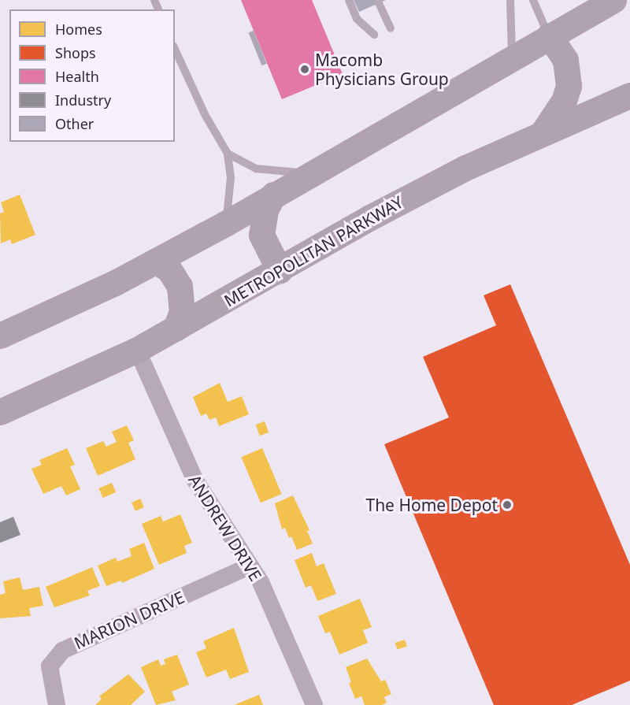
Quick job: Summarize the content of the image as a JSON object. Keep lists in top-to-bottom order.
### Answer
{
  "streets": {
    "main road": ["METROPOLITAN PARKWAY"],
    "street": ["ANDREW DRIVE", "MARION DRIVE"]
  },
  "crossings": [
    ["METROPOLITAN PARKWAY", "ANDREW DRIVE"],
    ["ANDREW DRIVE", "MARION DRIVE"]
  ],
  "places": ["Macomb Physicians Group", "The Home Depot"],
  "legend": [
    "Homes",
    "Shops",
    "Health",
    "Industry",
    "Other"
  ]
}
